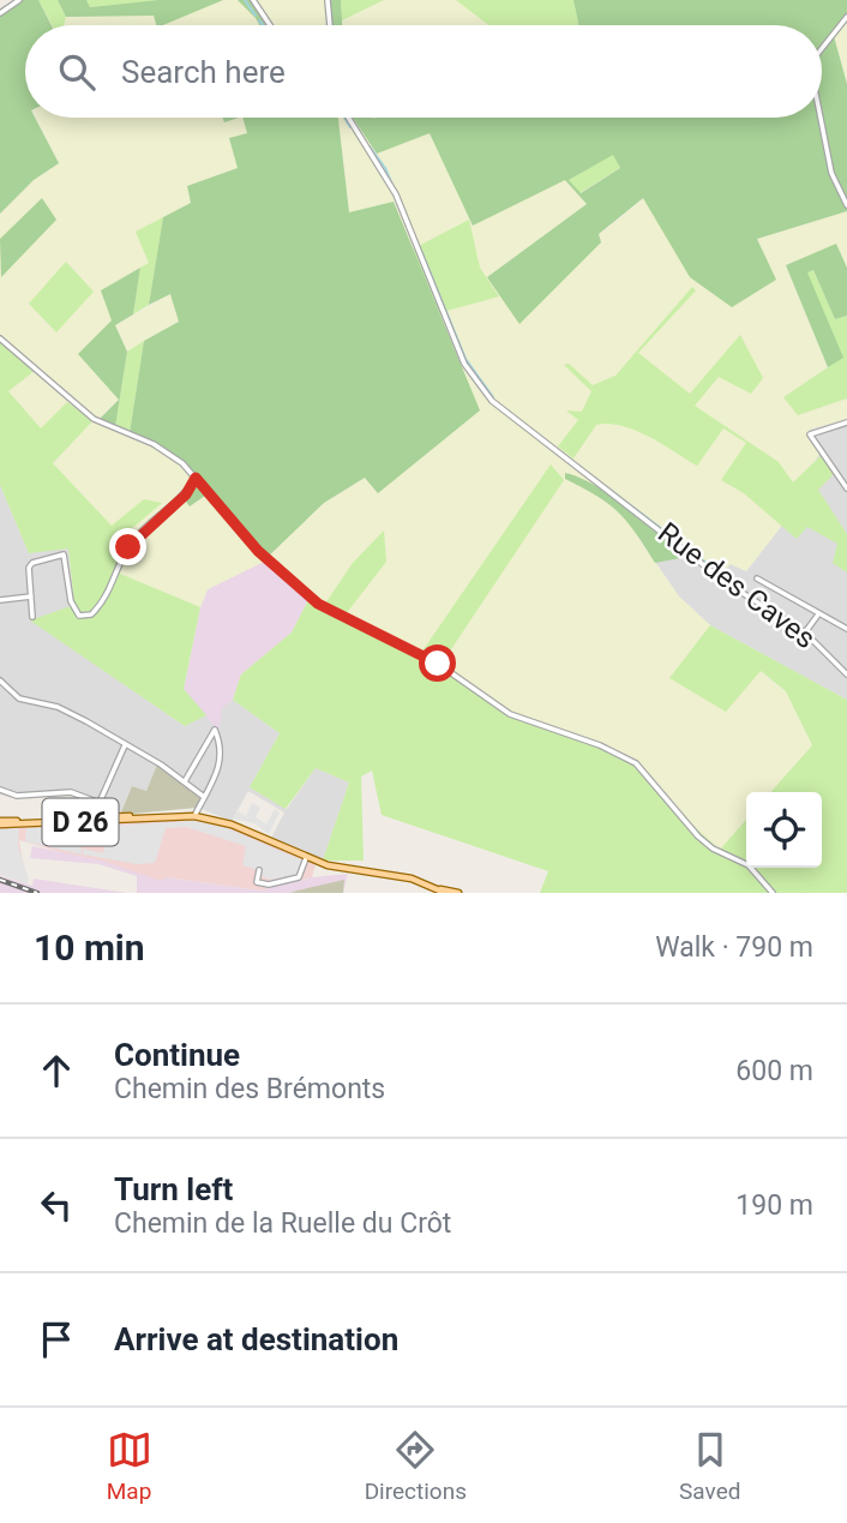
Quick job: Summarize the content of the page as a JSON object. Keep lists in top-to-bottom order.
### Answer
{
  "streets": {
    "main road": ["D 26"],
    "street": ["Rue des Caves"]
  },
  "page": {
    "search": "Search here",
    "heading": ["10 min", "Walk · 790 m"],
    "list": [
      ["Continue", "Chemin des Brémonts", "600 m"],
      ["Turn left", "Chemin de la Ruelle du Crôt", "190 m"],
      "Arrive at destination"
    ],
    "nav": ["Map", "Directions", "Saved"]
  }
}
